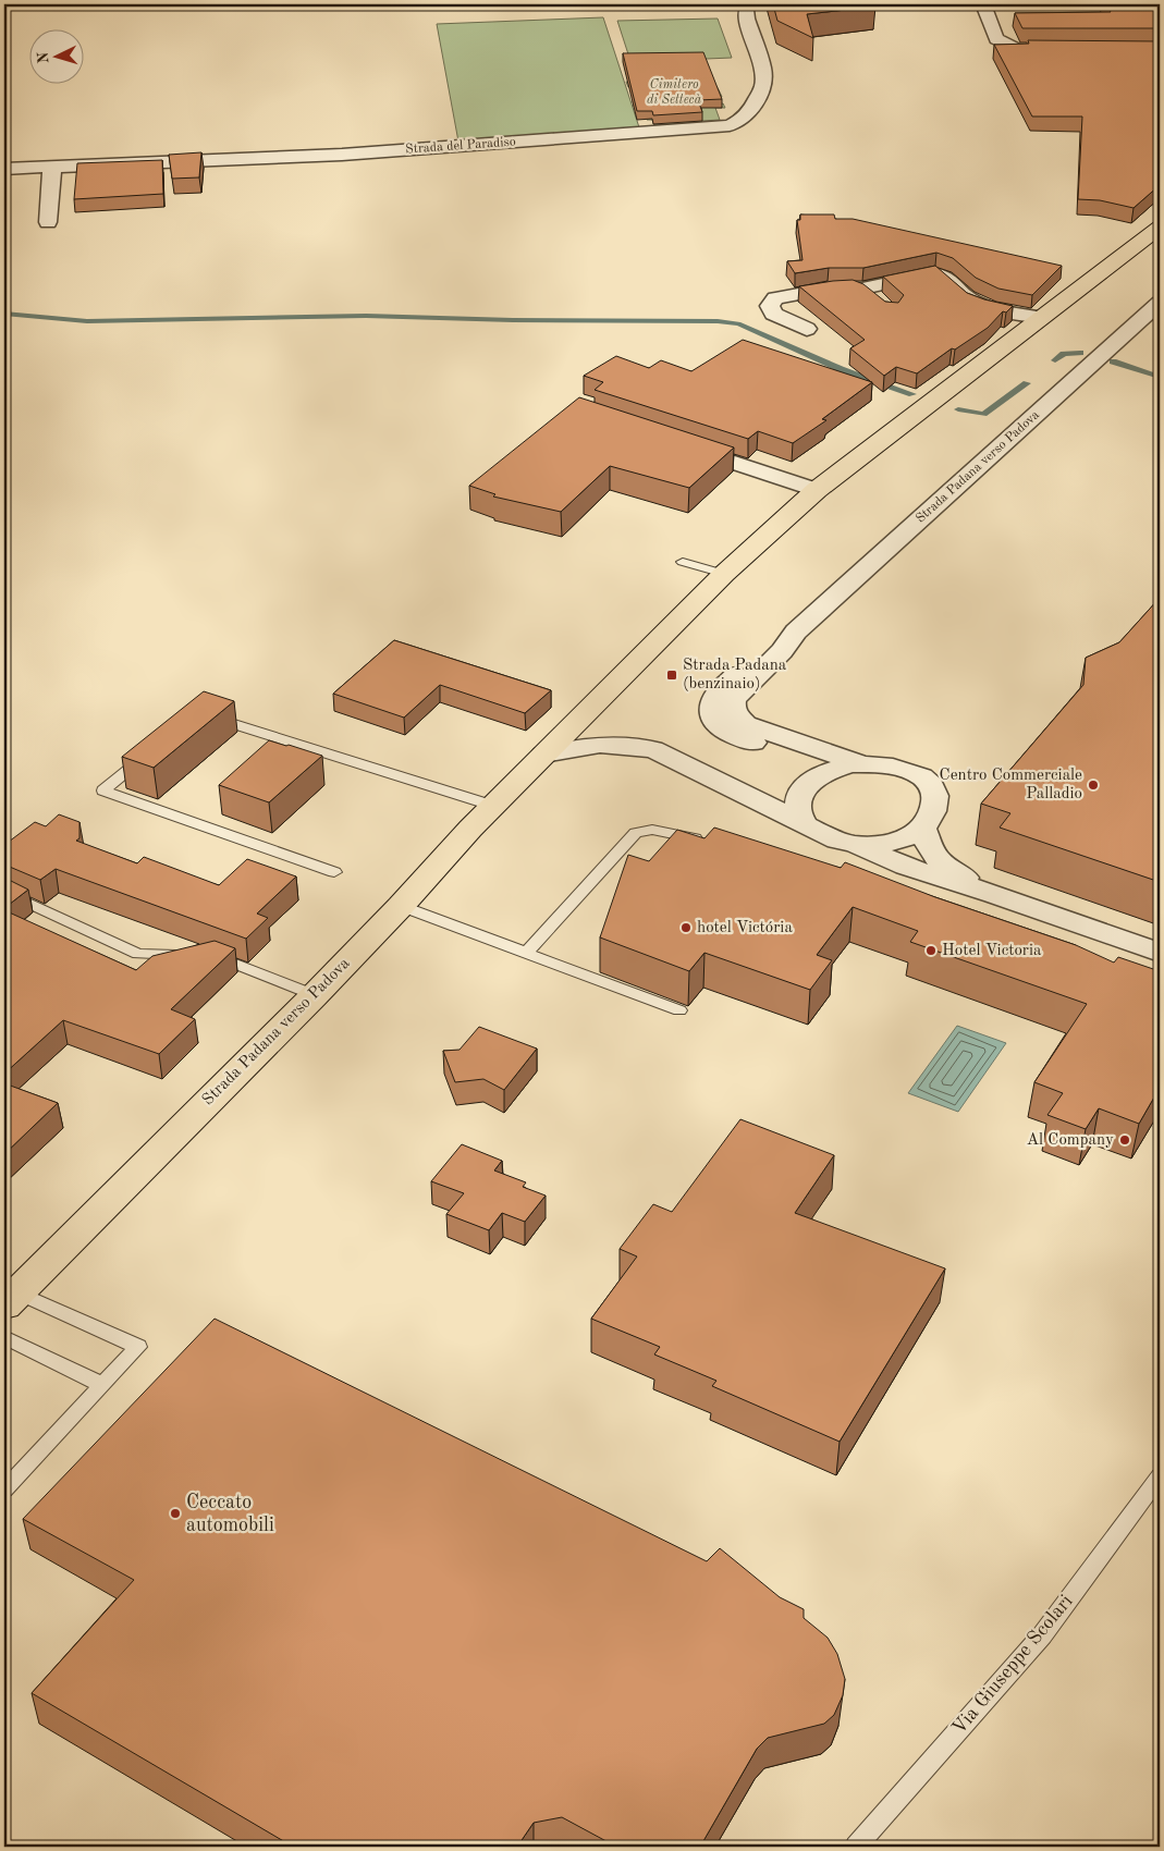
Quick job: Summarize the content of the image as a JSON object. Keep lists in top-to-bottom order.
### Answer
{
  "streets": {
    "main road": ["Strada Padana verso Padova"],
    "street": ["Strada del Paradiso"],
    "lane": ["Via Giuseppe Scolari"]
  },
  "parks": ["Cimitero di Settecà"],
  "places": {
    "transit": ["Strada Padana (benzinaio)"],
    "other": [
      "Centro Commerciale Palladio",
      "hotel Victória",
      "Hotel Victoria",
      "Al Company",
      "Ceccato automobili"
    ]
  },
  "north": "left"
}
